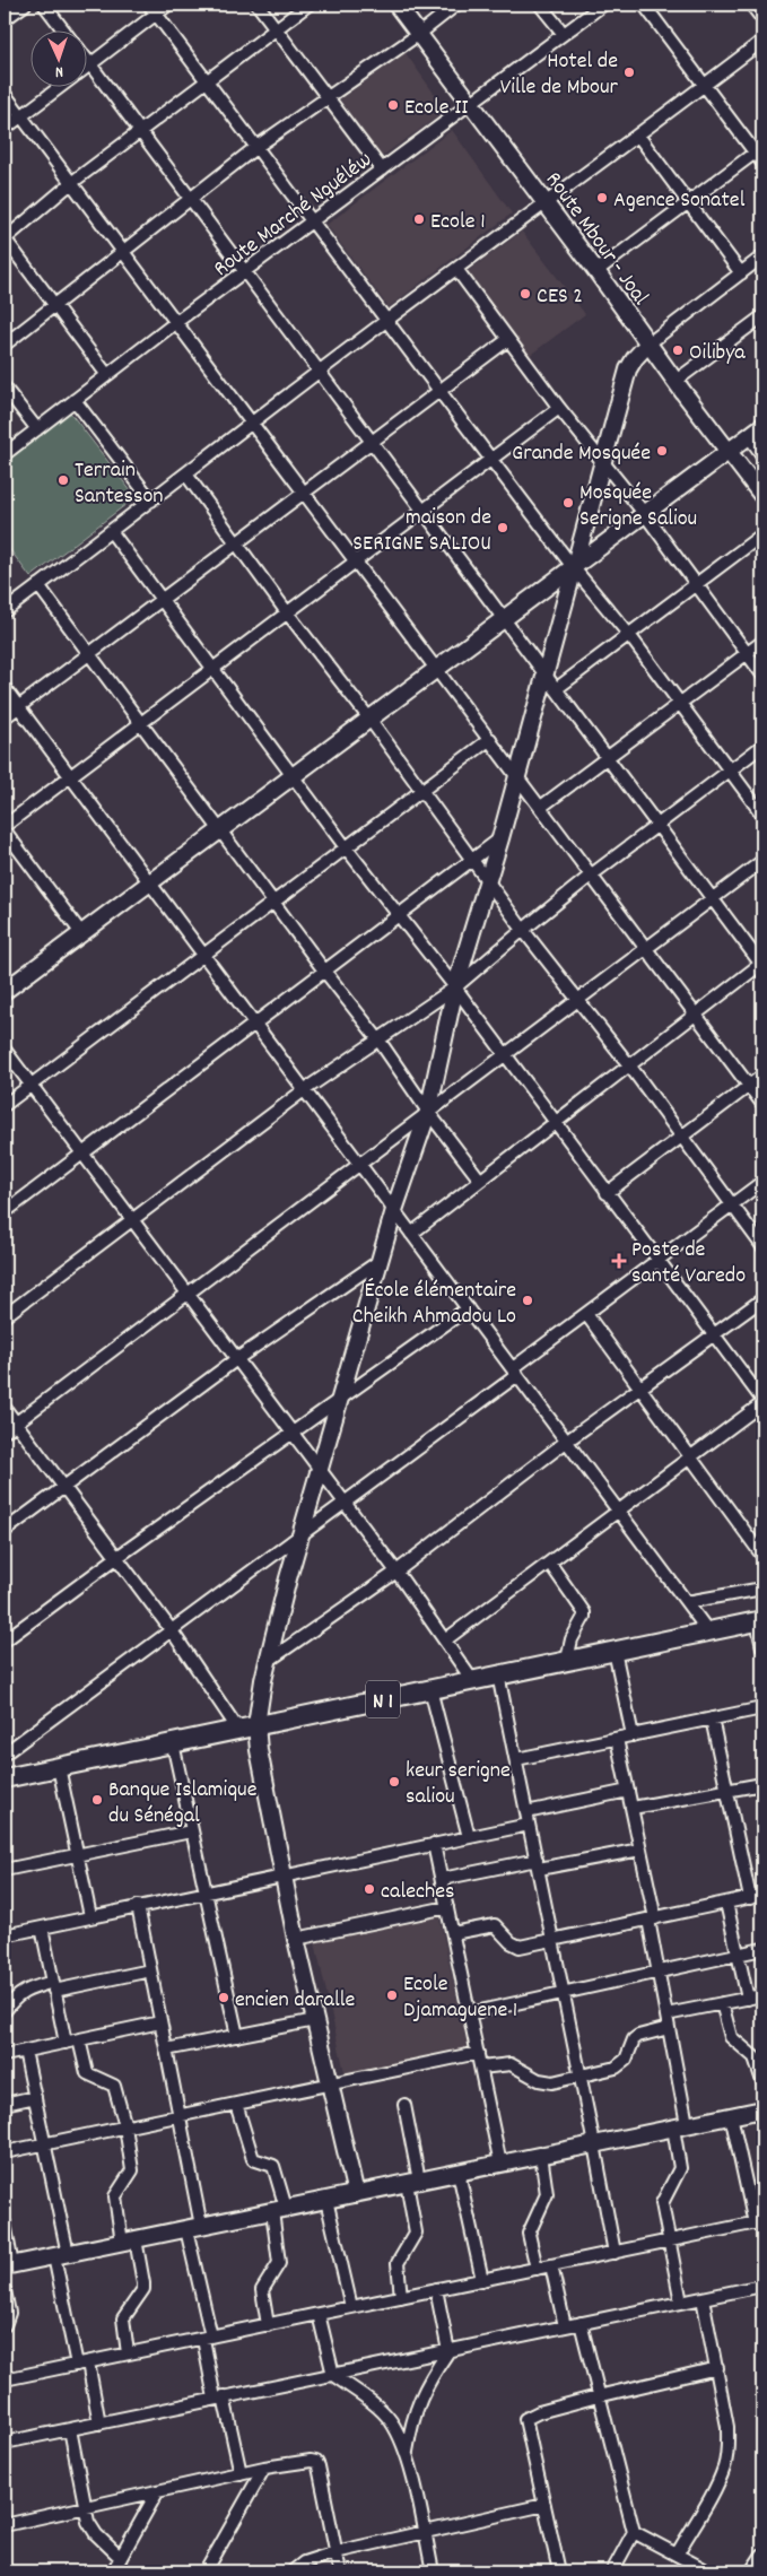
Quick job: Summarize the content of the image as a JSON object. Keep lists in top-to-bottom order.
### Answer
{
  "streets": {
    "highway": ["N 1"],
    "main road": ["Route Mbour - Joal"],
    "street": ["Route Marché Nguéléw"]
  },
  "crossings": [
    ["Route Marché Nguéléw", "Route Mbour - Joal"]
  ],
  "places": {
    "other": [
      "Hotel de Ville de Mbour",
      "Ecole II",
      "Agence Sonatel",
      "Ecole 1",
      "CES 2",
      "Oilibya",
      "Grande Mosquée",
      "Terrain Santesson",
      "Mosquée Serigne Saliou",
      "maison de SERIGNE SALIOU",
      "École élémentaire Cheikh Ahmadou Lo",
      "keur serigne saliou",
      "Banque Islamique du Sénégal",
      "caleches",
      "Ecole Djamaguene 1",
      "encien daralle"
    ],
    "health": ["Poste de santé Varedo"]
  },
  "north": "bottom"
}
